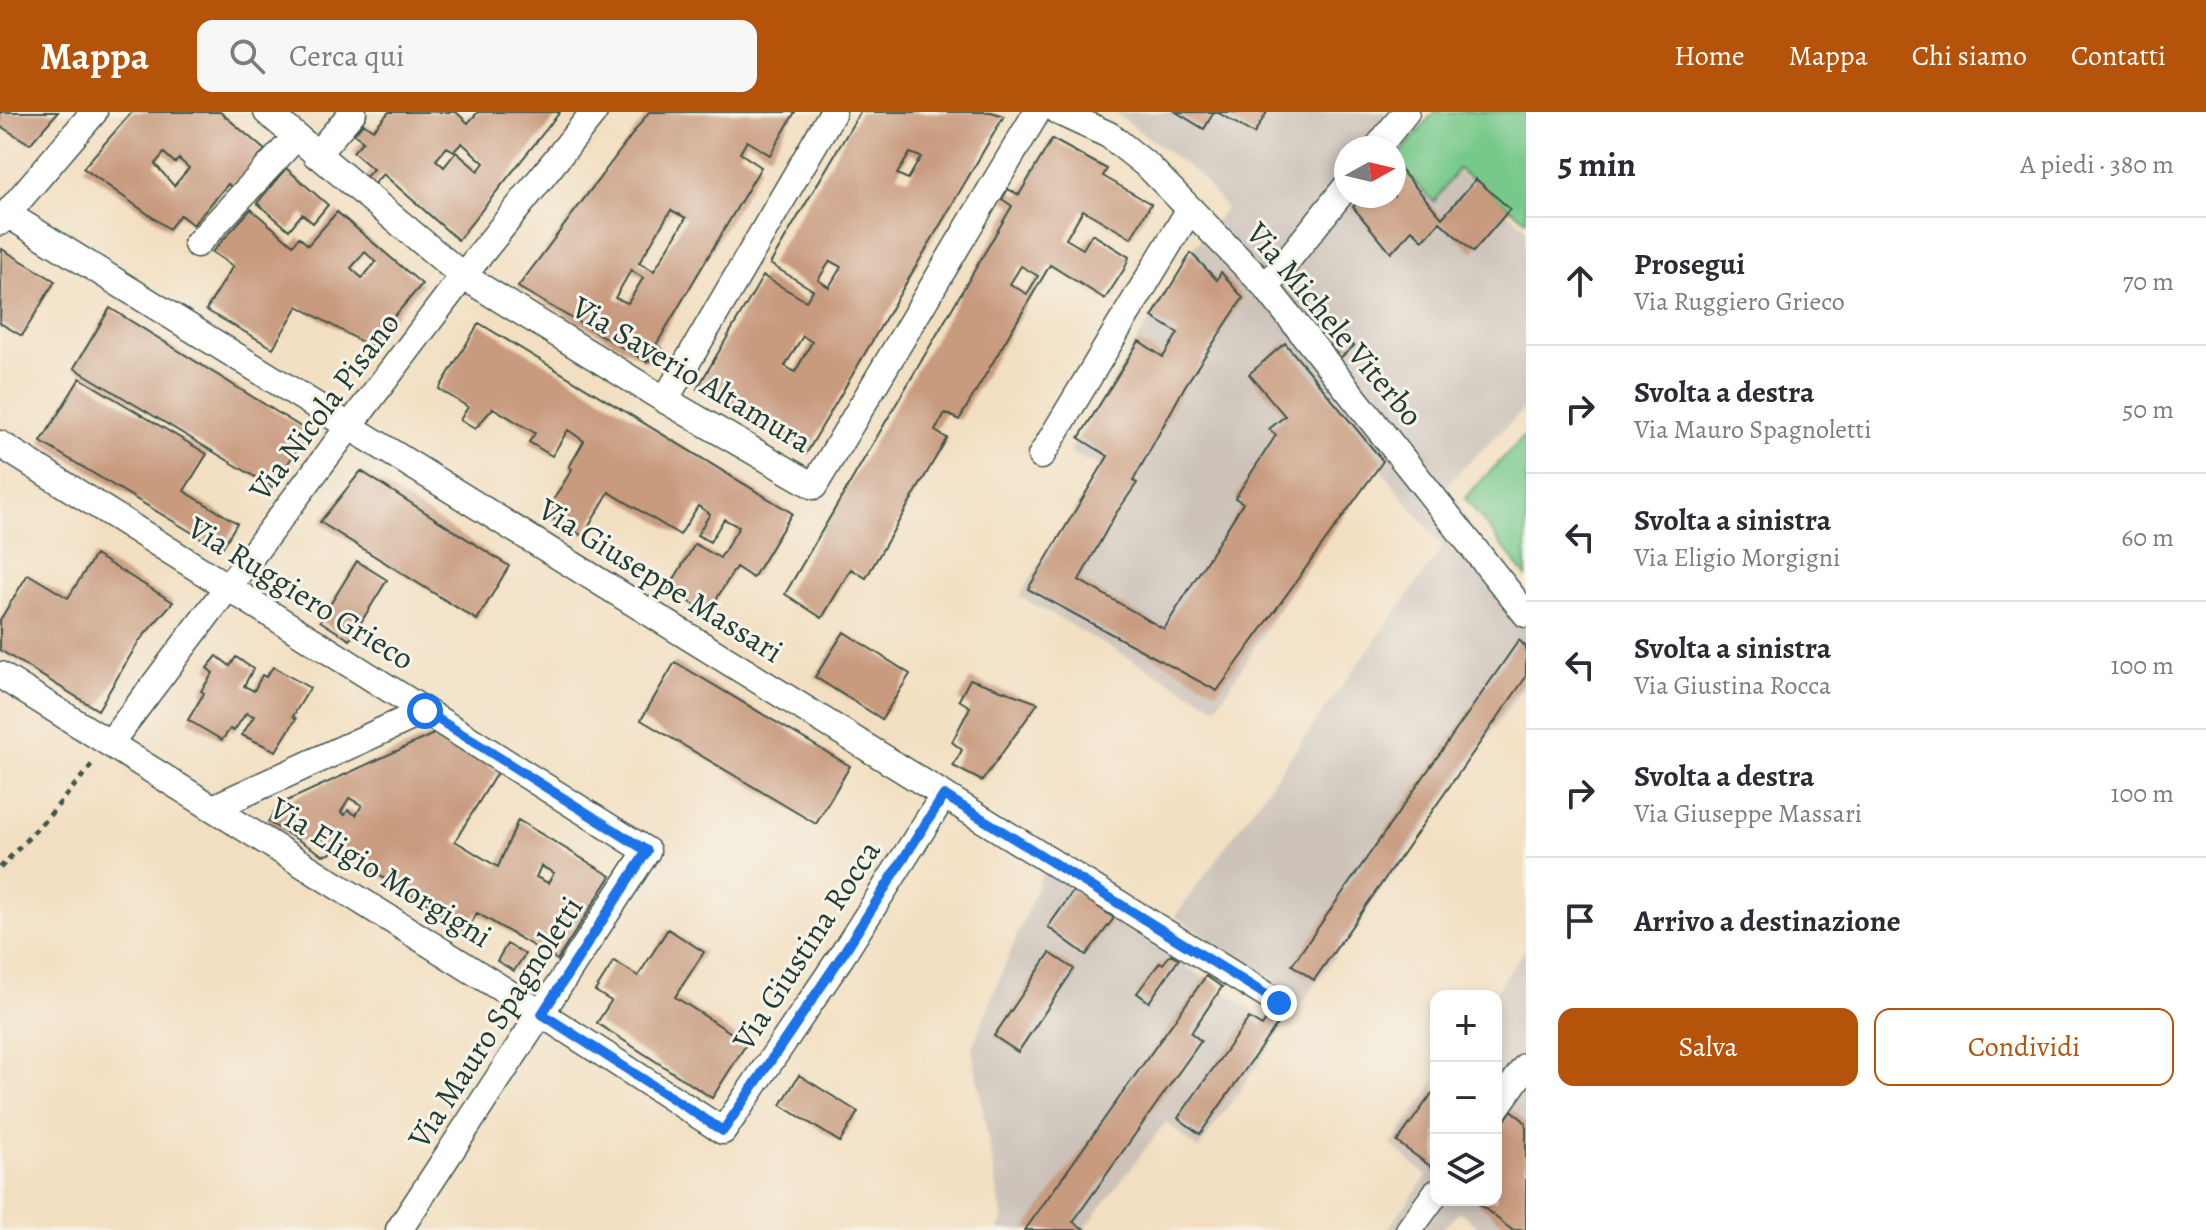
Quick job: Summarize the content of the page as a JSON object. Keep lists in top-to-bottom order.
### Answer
{
  "streets": {
    "street": [
      "Via Michele Viterbo",
      "Via Saverio Altamura",
      "Via Nicola Pisano",
      "Via Giuseppe Massari",
      "Via Ruggiero Grieco",
      "Via Eligio Morgigni",
      "Via Giustina Rocca",
      "Via Mauro Spagnoletti"
    ]
  },
  "crossings": [
    ["Via Saverio Altamura", "Via Nicola Pisano"],
    ["Via Nicola Pisano", "Via Giuseppe Massari"],
    ["Via Nicola Pisano", "Via Ruggiero Grieco"],
    ["Via Nicola Pisano", "Via Eligio Morgigni"],
    ["Via Giuseppe Massari", "Via Giustina Rocca"],
    ["Via Ruggiero Grieco", "Via Mauro Spagnoletti"],
    ["Via Eligio Morgigni", "Via Giustina Rocca"],
    ["Via Eligio Morgigni", "Via Mauro Spagnoletti"]
  ],
  "north": "right",
  "page": {
    "header": "Mappa",
    "search": "Cerca qui",
    "nav": [
      "Home",
      "Mappa",
      "Chi siamo",
      "Contatti"
    ],
    "heading": ["5 min", "A piedi · 380 m"],
    "list": [
      ["Prosegui", "Via Ruggiero Grieco", "70 m"],
      ["Svolta a destra", "Via Mauro Spagnoletti", "50 m"],
      ["Svolta a sinistra", "Via Eligio Morgigni", "60 m"],
      ["Svolta a sinistra", "Via Giustina Rocca", "100 m"],
      ["Svolta a destra", "Via Giuseppe Massari", "100 m"],
      "Arrivo a destinazione"
    ],
    "buttons": ["Salva", "Condividi"],
    "map_buttons": ["+", "−"]
  }
}
